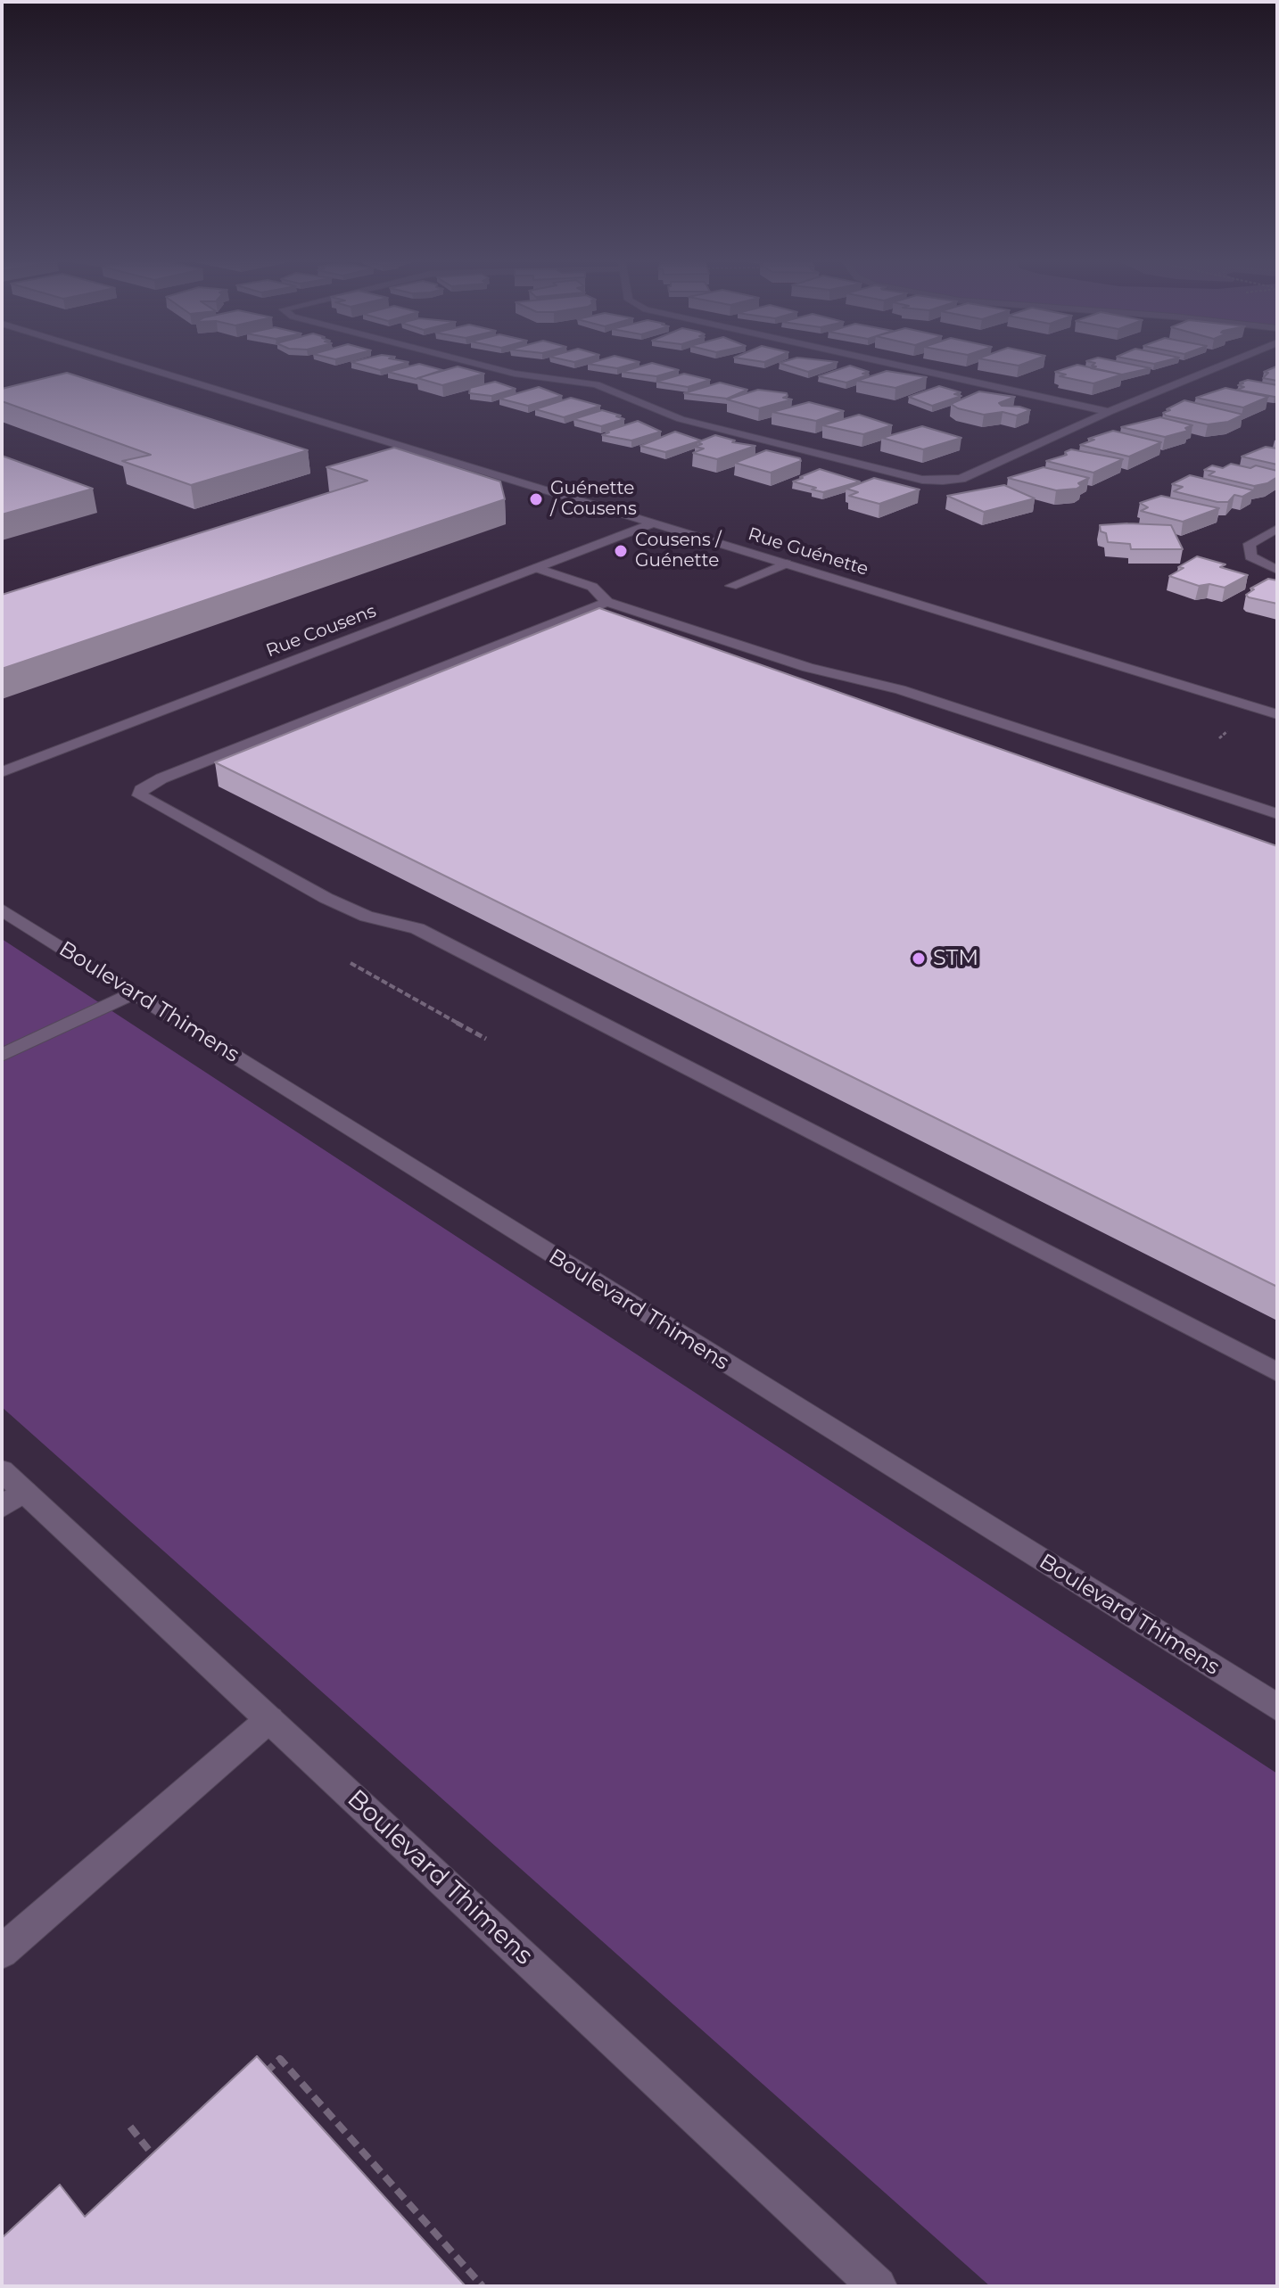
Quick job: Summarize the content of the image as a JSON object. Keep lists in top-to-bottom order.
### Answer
{
  "streets": {
    "street": ["Rue Guénette", "Rue Cousens", "Boulevard Thimens"]
  },
  "crossings": [
    ["Rue Guénette", "Rue Cousens"]
  ],
  "places": ["Guénette / Cousens", "Cousens / Guénette", "STM"]
}
